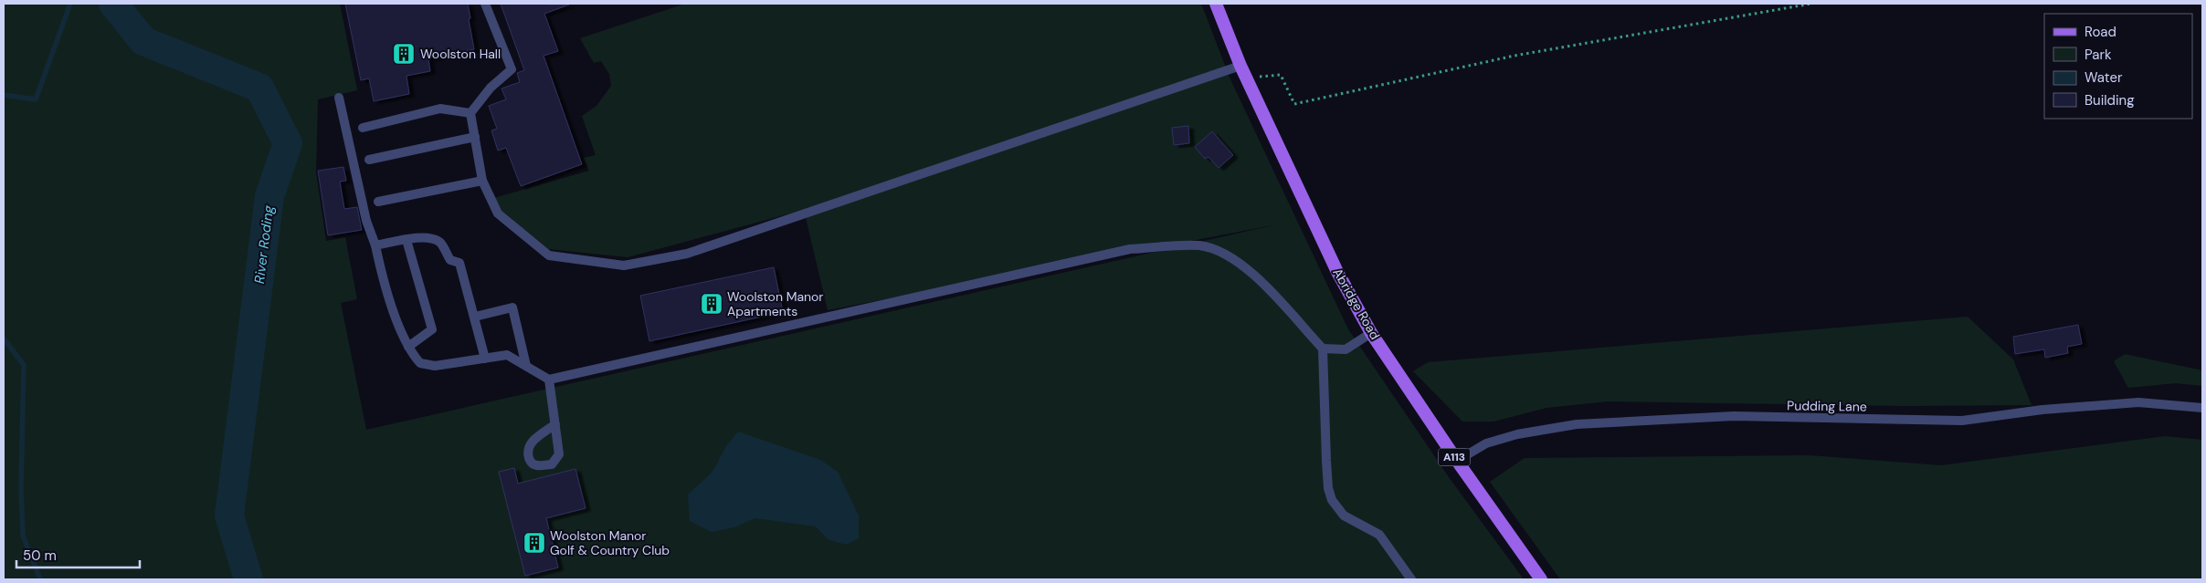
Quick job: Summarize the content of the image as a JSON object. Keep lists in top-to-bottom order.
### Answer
{
  "streets": {
    "main road": ["Abridge Road", "A113"],
    "street": ["Pudding Lane"]
  },
  "crossings": [
    ["Abridge Road", "Pudding Lane"]
  ],
  "water": ["River Roding"],
  "places": {
    "building": ["Woolston Hall", "Woolston Manor Apartments", "Woolston Manor Golf & Country Club"]
  },
  "legend": [
    "Road",
    "Park",
    "Water",
    "Building"
  ],
  "scale_bar": "50 m"
}
